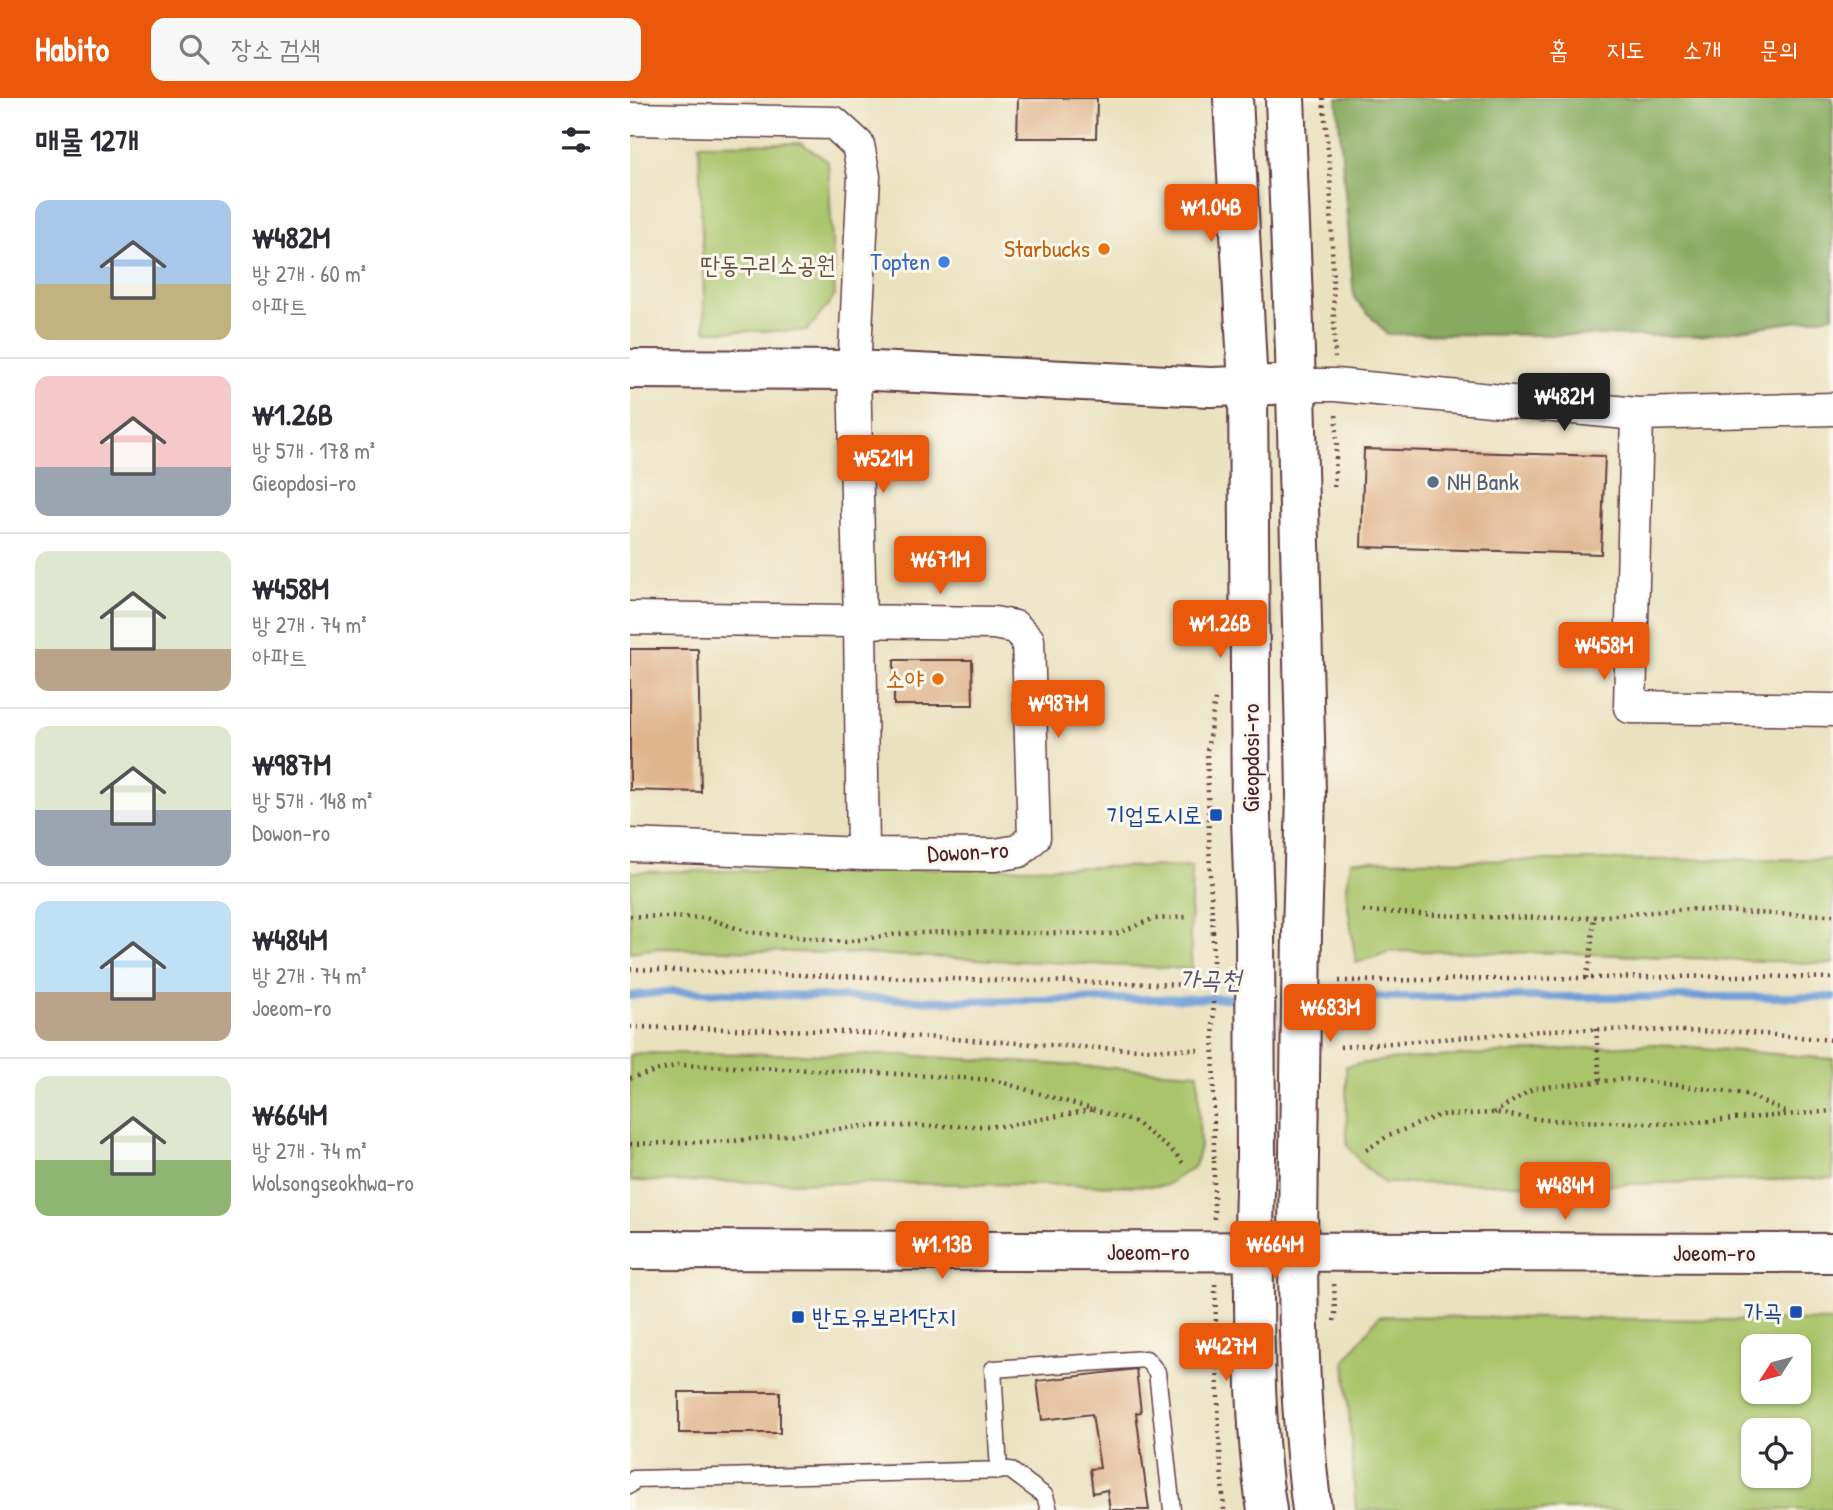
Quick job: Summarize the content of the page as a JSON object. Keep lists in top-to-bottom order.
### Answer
{
  "streets": {
    "street": ["Gieopdosi-ro", "Dowon-ro", "Joeom-ro"]
  },
  "crossings": [
    ["Gieopdosi-ro", "Joeom-ro"]
  ],
  "water": ["가곡천"],
  "parks": ["딴동구리소공원"],
  "places": {
    "other": [
      "Starbucks",
      "Topten",
      "NH Bank",
      "소야"
    ],
    "transit": ["기업도시로", "가곡", "반도유보라1단지"]
  },
  "north": "bottom left",
  "page": {
    "header": "Habito",
    "search": "장소 검색",
    "nav": [
      "홈",
      "지도",
      "소개",
      "문의"
    ],
    "heading": "매물 12개",
    "list": [
      {
        "name": "₩482M",
        "note": "방 2개 · 60 m² · 아파트"
      },
      {
        "name": "₩1.26B",
        "note": "방 5개 · 178 m² · Gieopdosi-ro"
      },
      {
        "name": "₩458M",
        "note": "방 2개 · 74 m² · 아파트"
      },
      {
        "name": "₩987M",
        "note": "방 5개 · 148 m² · Dowon-ro"
      },
      {
        "name": "₩484M",
        "note": "방 2개 · 74 m² · Joeom-ro"
      },
      {
        "name": "₩664M",
        "note": "방 2개 · 74 m² · Wolsongseokhwa-ro"
      }
    ],
    "price": [
      "₩1.04B",
      "₩482M",
      "₩521M",
      "₩671M",
      "₩1.26B",
      "₩458M",
      "₩987M",
      "₩683M",
      "₩484M",
      "₩1.13B",
      "₩664M",
      "₩427M"
    ]
  }
}
